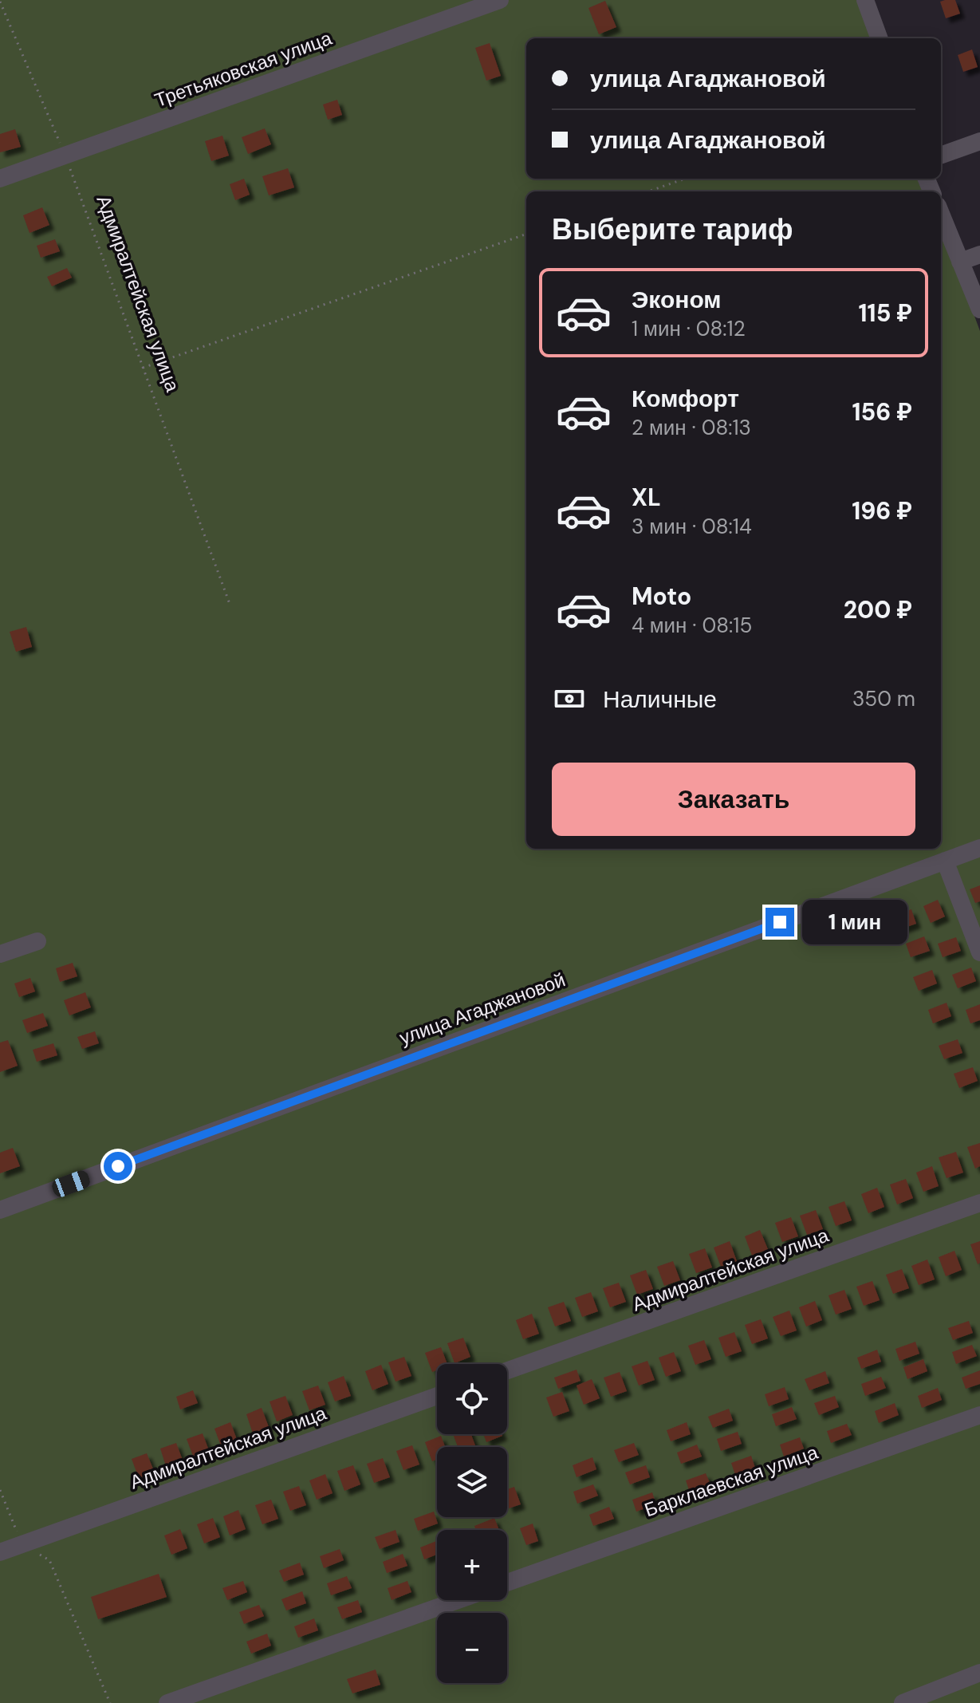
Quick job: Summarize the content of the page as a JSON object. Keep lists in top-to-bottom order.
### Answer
{
  "streets": {
    "street": [
      "Третьяковская улица",
      "Адмиралтейская улица",
      "улица Агаджановой",
      "Барклаевская улица"
    ]
  },
  "crossings": [
    ["Третьяковская улица", "Адмиралтейская улица"]
  ],
  "page": {
    "banner": ["улица Агаджановой", "улица Агаджановой"],
    "heading": "Выберите тариф",
    "list": [
      {
        "name": "Эконом",
        "note": "1 мин · 08:12",
        "value": "115 ₽"
      },
      {
        "name": "Комфорт",
        "note": "2 мин · 08:13",
        "value": "156 ₽"
      },
      {
        "name": "XL",
        "note": "3 мин · 08:14",
        "value": "196 ₽"
      },
      {
        "name": "Moto",
        "note": "4 мин · 08:15",
        "value": "200 ₽"
      }
    ],
    "pay": ["Наличные", "350 m"],
    "buttons": "Заказать",
    "bubble": "1 мин",
    "map_buttons": ["+", "−"]
  }
}
